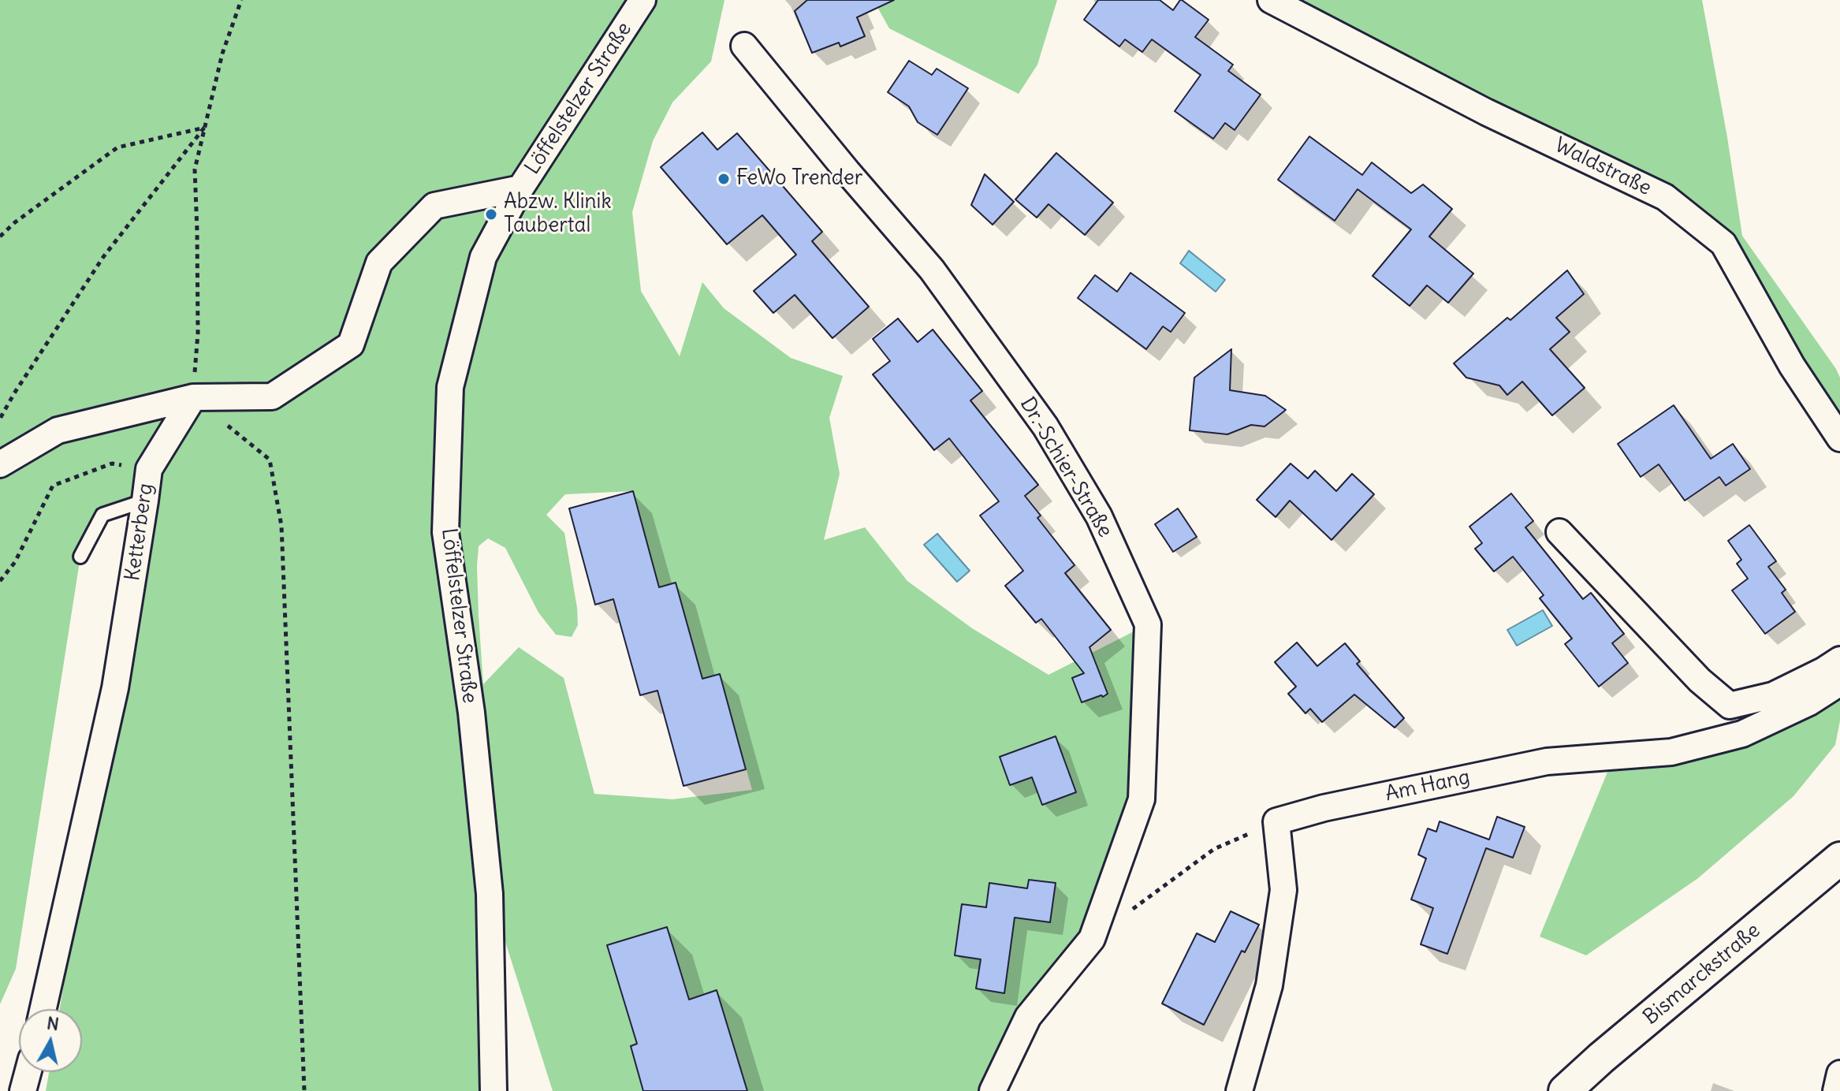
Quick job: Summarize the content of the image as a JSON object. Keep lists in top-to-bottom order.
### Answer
{
  "streets": {
    "street": [
      "Löffelstelzer Straße",
      "Waldstraße",
      "Dr.-Schier-Straße",
      "Ketterberg",
      "Am Hang",
      "Bismarckstraße"
    ]
  },
  "places": ["FeWo Trender", "Abzw. Klinik Taubertal"],
  "north": "top"
}
